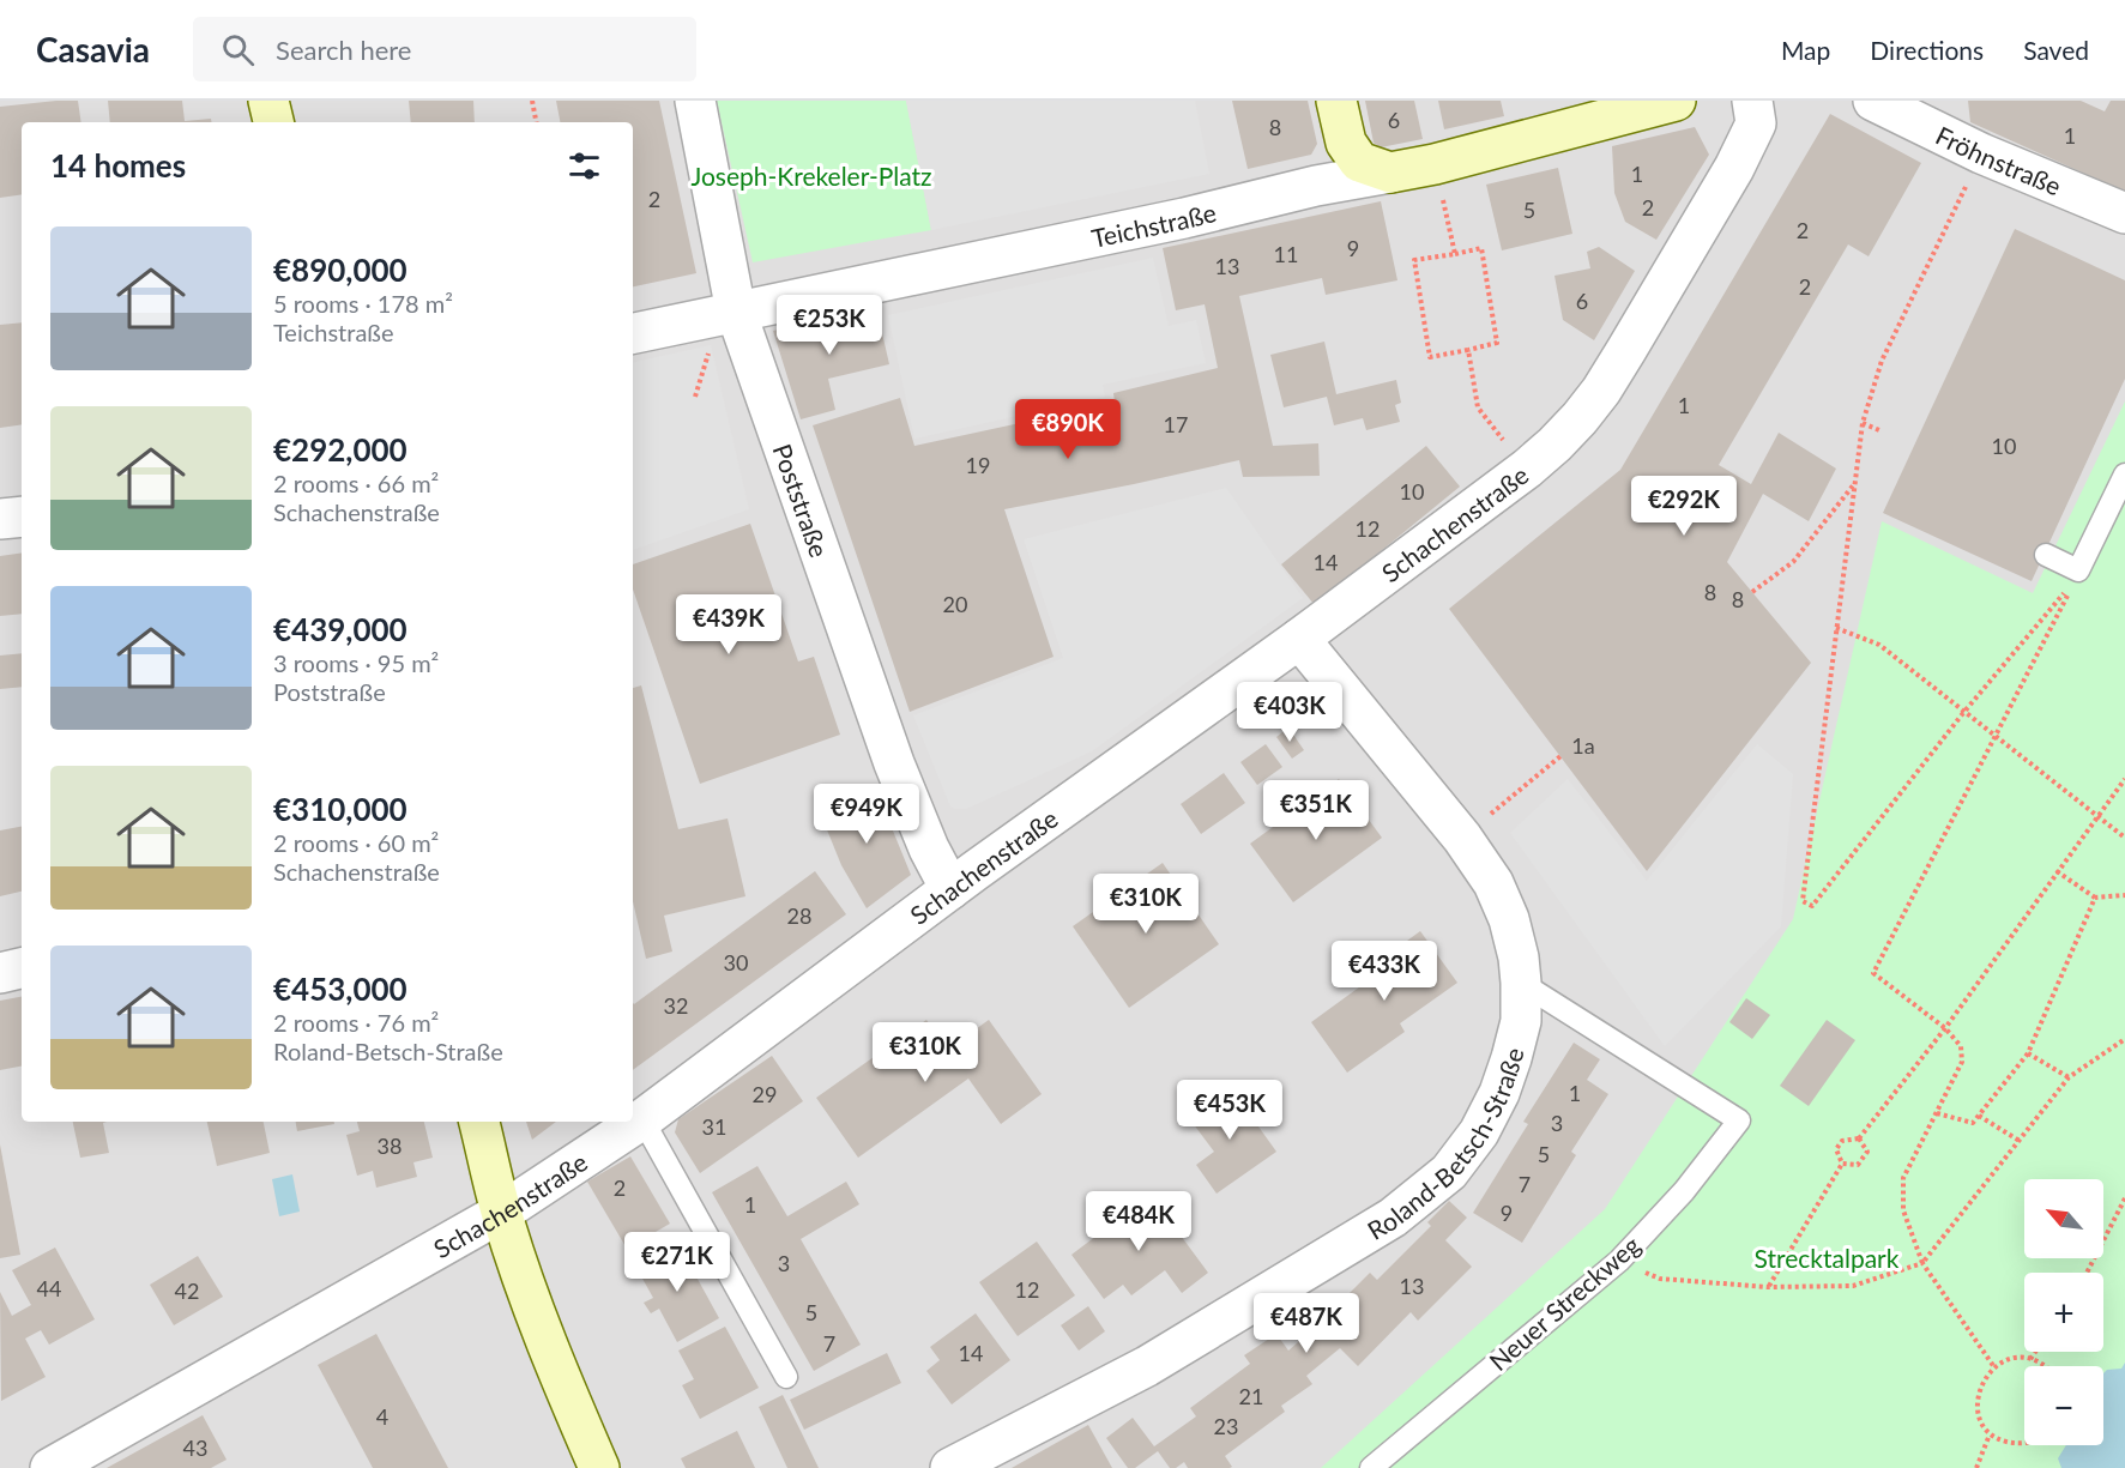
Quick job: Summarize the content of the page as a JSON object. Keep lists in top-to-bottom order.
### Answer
{
  "streets": {
    "street": [
      "Fröhnstraße",
      "Teichstraße",
      "Poststraße",
      "Schachenstraße",
      "Roland-Betsch-Straße"
    ],
    "lane": ["Neuer Streckweg"]
  },
  "crossings": [
    ["Teichstraße", "Poststraße"],
    ["Poststraße", "Schachenstraße"],
    ["Schachenstraße", "Roland-Betsch-Straße"],
    ["Roland-Betsch-Straße", "Neuer Streckweg"]
  ],
  "parks": ["Joseph-Krekeler-Platz", "Strecktalpark"],
  "house_numbers": [
    "6",
    "8",
    "1",
    "1",
    "2",
    "2",
    "5",
    "2",
    "9",
    "11",
    "13",
    "2",
    "6",
    "1",
    "17",
    "10",
    "19",
    "10",
    "12",
    "14",
    "8",
    "8",
    "20",
    "1a",
    "28",
    "30",
    "32",
    "1",
    "29",
    "3",
    "31",
    "38",
    "5",
    "7",
    "2",
    "1",
    "9",
    "3",
    "13",
    "44",
    "12",
    "42",
    "5",
    "7",
    "14",
    "21",
    "4",
    "23",
    "43"
  ],
  "north": "top left",
  "page": {
    "header": "Casavia",
    "search": "Search here",
    "nav": ["Map", "Directions", "Saved"],
    "heading": "14 homes",
    "list": [
      {
        "name": "€890,000",
        "note": "5 rooms · 178 m² · Teichstraße"
      },
      {
        "name": "€292,000",
        "note": "2 rooms · 66 m² · Schachenstraße"
      },
      {
        "name": "€439,000",
        "note": "3 rooms · 95 m² · Poststraße"
      },
      {
        "name": "€310,000",
        "note": "2 rooms · 60 m² · Schachenstraße"
      },
      {
        "name": "€453,000",
        "note": "2 rooms · 76 m² · Roland-Betsch-Straße"
      }
    ],
    "price": [
      "€253K",
      "€890K",
      "€292K",
      "€439K",
      "€403K",
      "€351K",
      "€949K",
      "€310K",
      "€433K",
      "€310K",
      "€453K",
      "€484K",
      "€271K",
      "€487K"
    ],
    "map_buttons": ["+", "−"]
  }
}
